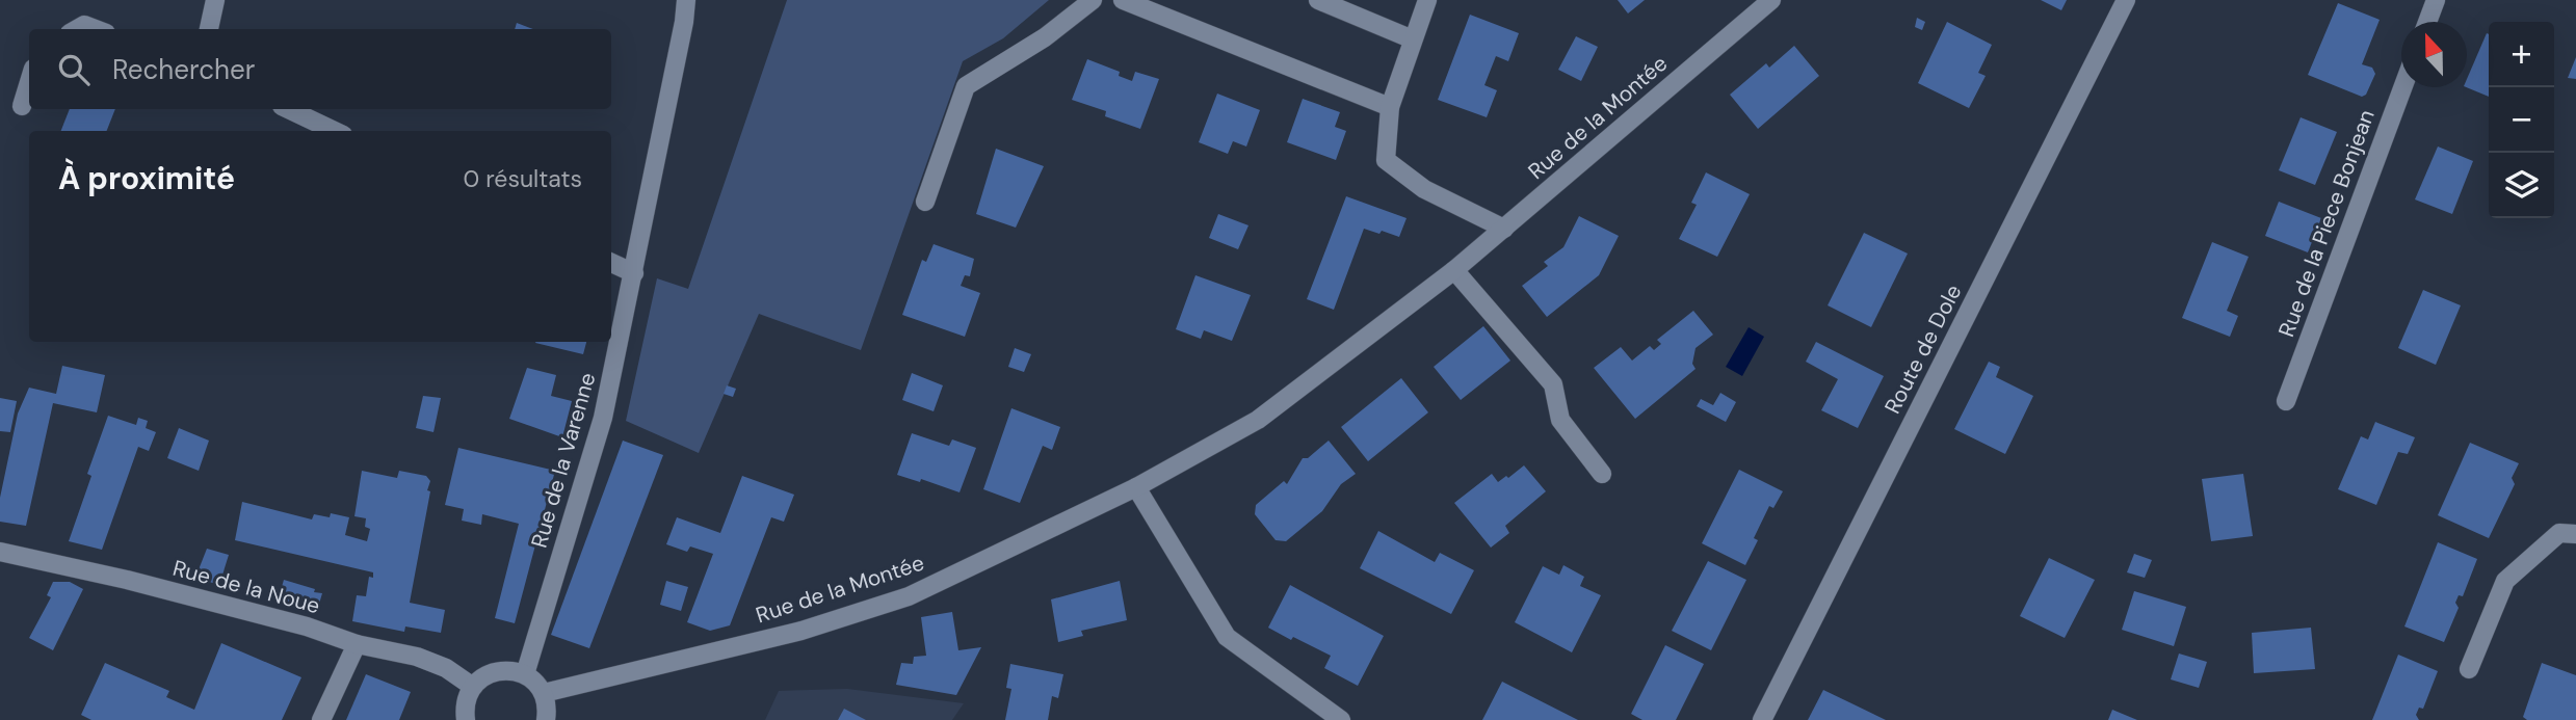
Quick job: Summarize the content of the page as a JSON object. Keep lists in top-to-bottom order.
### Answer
{
  "streets": {
    "street": [
      "Rue de la Montée",
      "Rue de la Piece Bonjean",
      "Route de Dole",
      "Rue de la Varenne",
      "Rue de la Noue"
    ]
  },
  "north": "top",
  "page": {
    "map_buttons": ["+", "−"],
    "search": "Rechercher",
    "heading": ["À proximité", "0 résultats"]
  }
}
